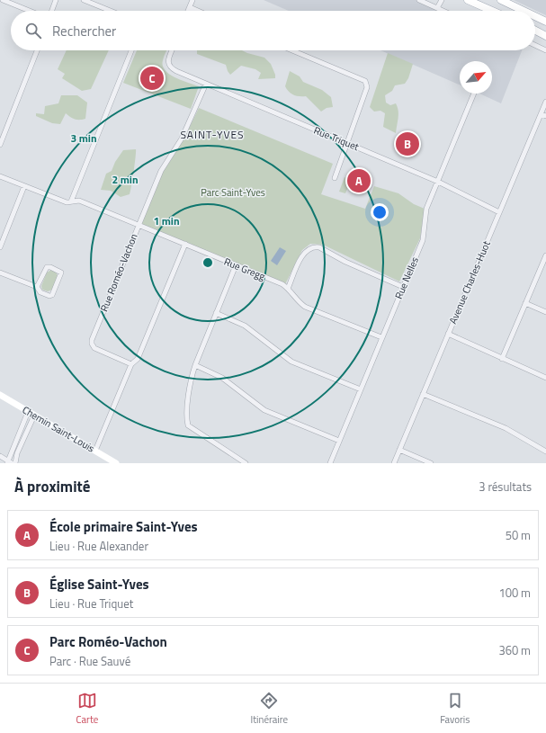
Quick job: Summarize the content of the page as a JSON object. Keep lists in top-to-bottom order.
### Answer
{
  "streets": {
    "street": [
      "Rue Triquet",
      "Rue Gregg",
      "Rue Roméo-Vachon",
      "Rue Nelles",
      "Avenue Charles-Huot",
      "Chemin Saint-Louis"
    ]
  },
  "crossings": [
    ["Rue Triquet", "Rue Roméo-Vachon"],
    ["Rue Triquet", "Rue Nelles"],
    ["Rue Triquet", "Avenue Charles-Huot"],
    ["Rue Gregg", "Rue Roméo-Vachon"],
    ["Rue Gregg", "Rue Nelles"]
  ],
  "districts": ["SAINT-YVES"],
  "parks": ["Parc Saint-Yves"],
  "north": "top right",
  "page": {
    "search": "Rechercher",
    "pins": ["C", "B", "A"],
    "heading": ["À proximité", "3 résultats"],
    "list": [
      {
        "mark": "A",
        "name": "École primaire Saint-Yves",
        "note": "Lieu · Rue Alexander",
        "value": "50 m"
      },
      {
        "mark": "B",
        "name": "Église Saint-Yves",
        "note": "Lieu · Rue Triquet",
        "value": "100 m"
      },
      {
        "mark": "C",
        "name": "Parc Roméo-Vachon",
        "note": "Parc · Rue Sauvé",
        "value": "360 m"
      }
    ],
    "nav": ["Carte", "Itinéraire", "Favoris"]
  },
  "rings": ["3 min", "2 min", "1 min"]
}
